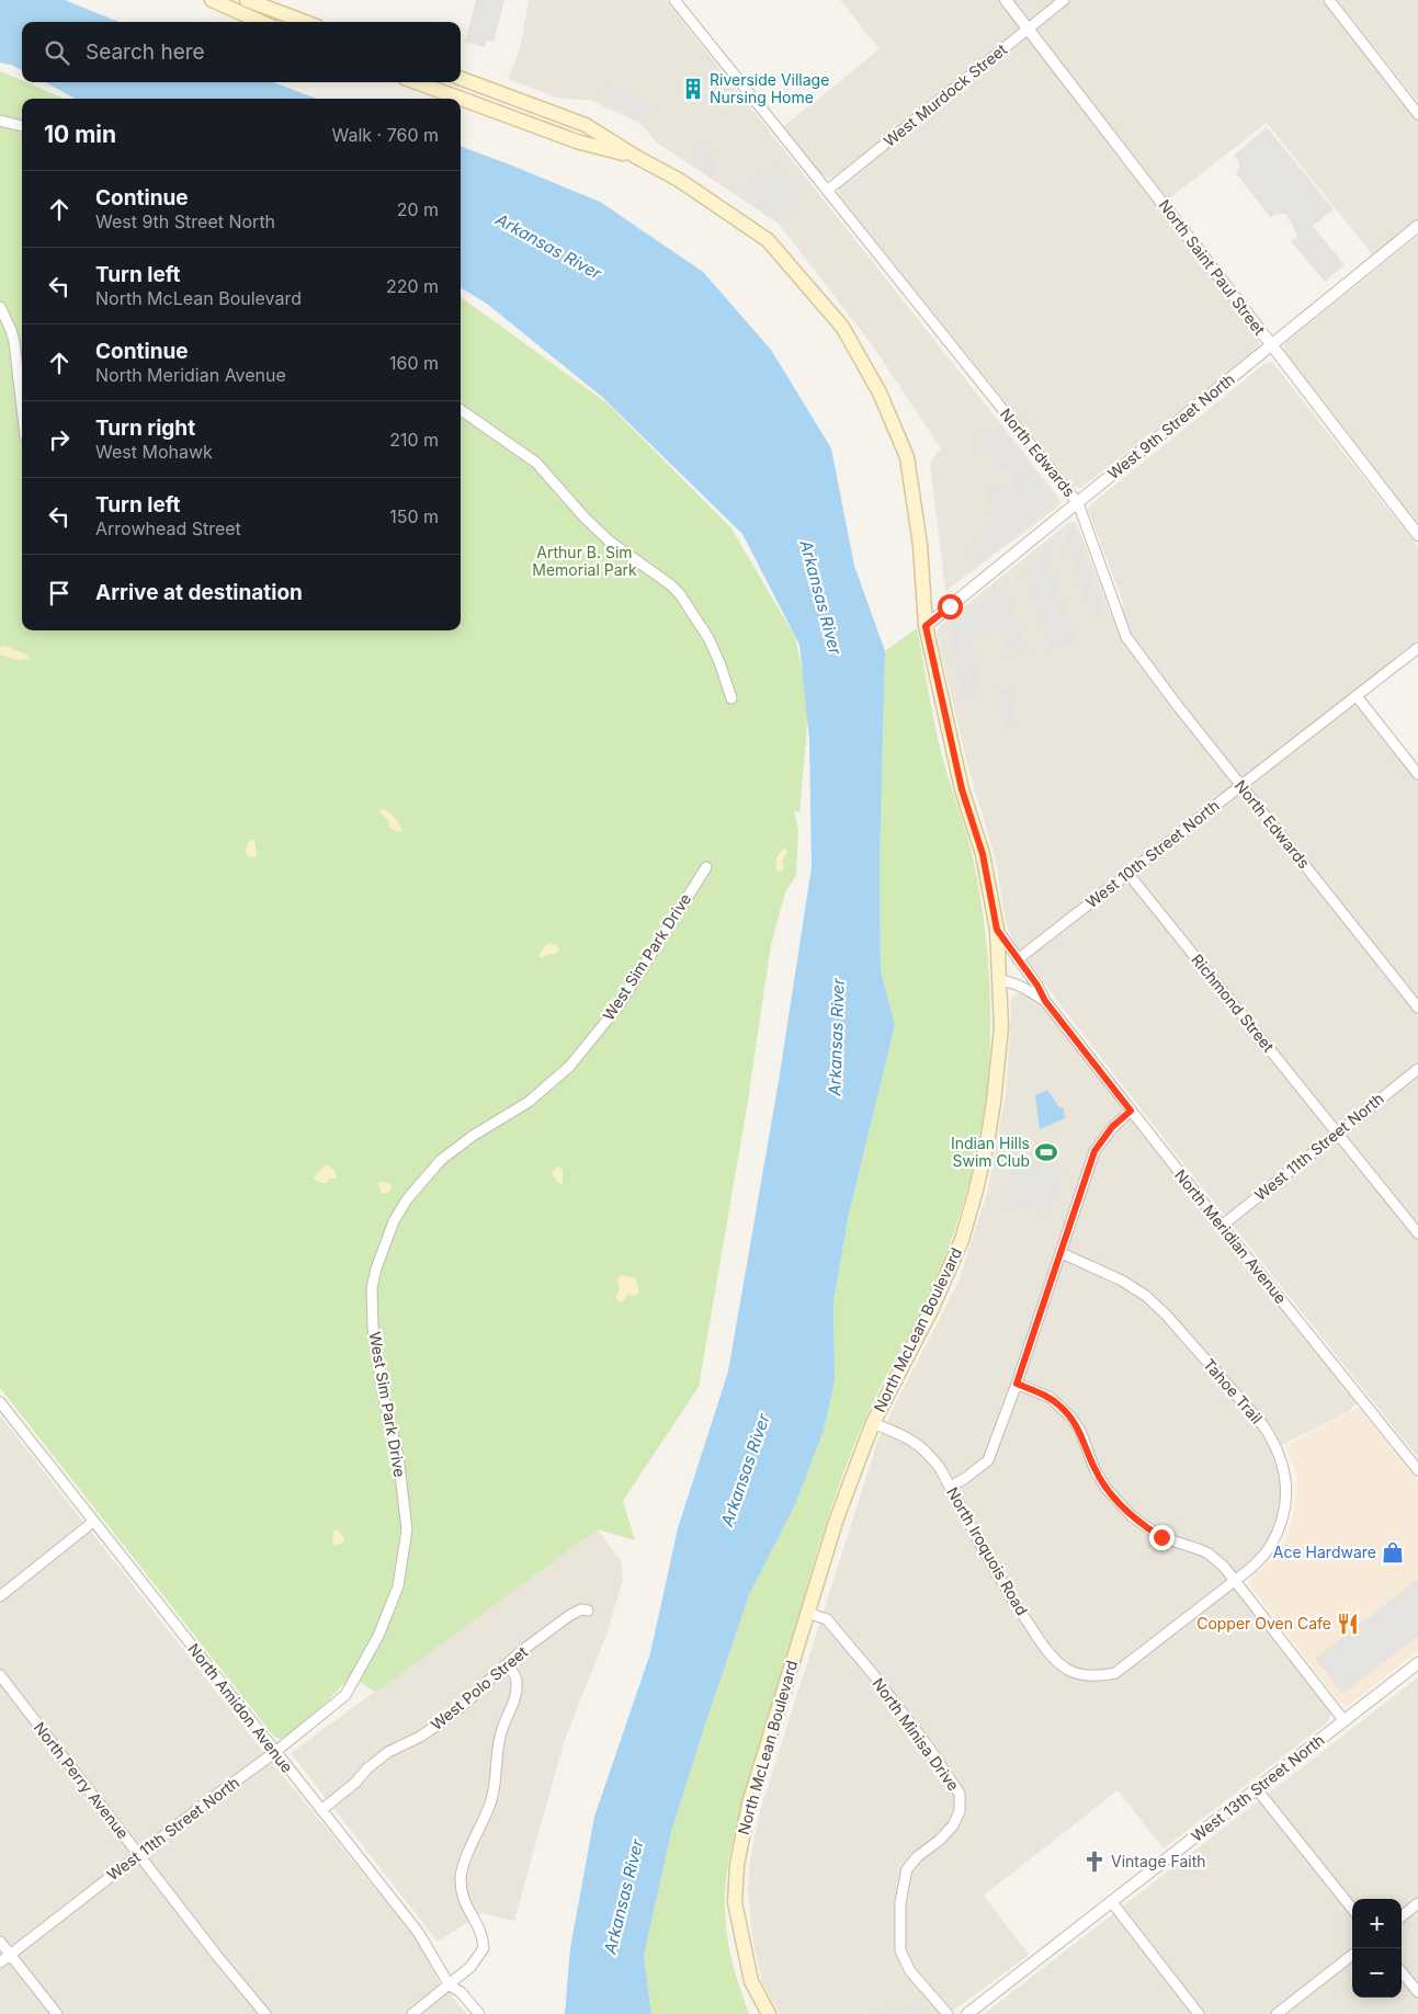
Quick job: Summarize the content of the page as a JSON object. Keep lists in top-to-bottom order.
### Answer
{
  "streets": {
    "main road": ["North McLean Boulevard"],
    "street": [
      "West Murdock Street",
      "North Saint Paul Street",
      "West 9th Street North",
      "North Edwards",
      "West 10th Street North",
      "West Sim Park Drive",
      "Richmond Street",
      "West 11th Street North",
      "North Meridian Avenue",
      "Tahoe Trail",
      "North Iroquois Road",
      "West Polo Street",
      "North Amidon Avenue",
      "North Minisa Drive",
      "North Perry Avenue",
      "West 13th Street North"
    ]
  },
  "crossings": [
    ["West Murdock Street", "North Saint Paul Street"],
    ["West Murdock Street", "North Edwards"],
    ["North Saint Paul Street", "West 9th Street North"],
    ["West 9th Street North", "North Edwards"],
    ["West 9th Street North", "North McLean Boulevard"],
    ["North Edwards", "West 10th Street North"],
    ["West 10th Street North", "Richmond Street"],
    ["West 10th Street North", "North Meridian Avenue"],
    ["West Sim Park Drive", "West 11th Street North"],
    ["Richmond Street", "West 11th Street North"],
    ["West 11th Street North", "North Meridian Avenue"],
    ["West 11th Street North", "North Amidon Avenue"],
    ["West 11th Street North", "North Perry Avenue"],
    ["North Meridian Avenue", "North McLean Boulevard"],
    ["North McLean Boulevard", "North Iroquois Road"],
    ["North McLean Boulevard", "North Minisa Drive"],
    ["Tahoe Trail", "North Iroquois Road"],
    ["West Polo Street", "North Amidon Avenue"]
  ],
  "water": ["Arkansas River"],
  "parks": ["Arthur B. Sim Memorial Park"],
  "places": {
    "building": ["Riverside Village Nursing Home"],
    "sports": ["Indian Hills Swim Club"],
    "shop": ["Ace Hardware"],
    "restaurant": ["Copper Oven Cafe"],
    "church": ["Vintage Faith"]
  },
  "page": {
    "search": "Search here",
    "heading": ["10 min", "Walk · 760 m"],
    "list": [
      ["Continue", "West 9th Street North", "20 m"],
      ["Turn left", "North McLean Boulevard", "220 m"],
      ["Continue", "North Meridian Avenue", "160 m"],
      ["Turn right", "West Mohawk", "210 m"],
      ["Turn left", "Arrowhead Street", "150 m"],
      "Arrive at destination"
    ],
    "map_buttons": ["+", "−"]
  }
}
